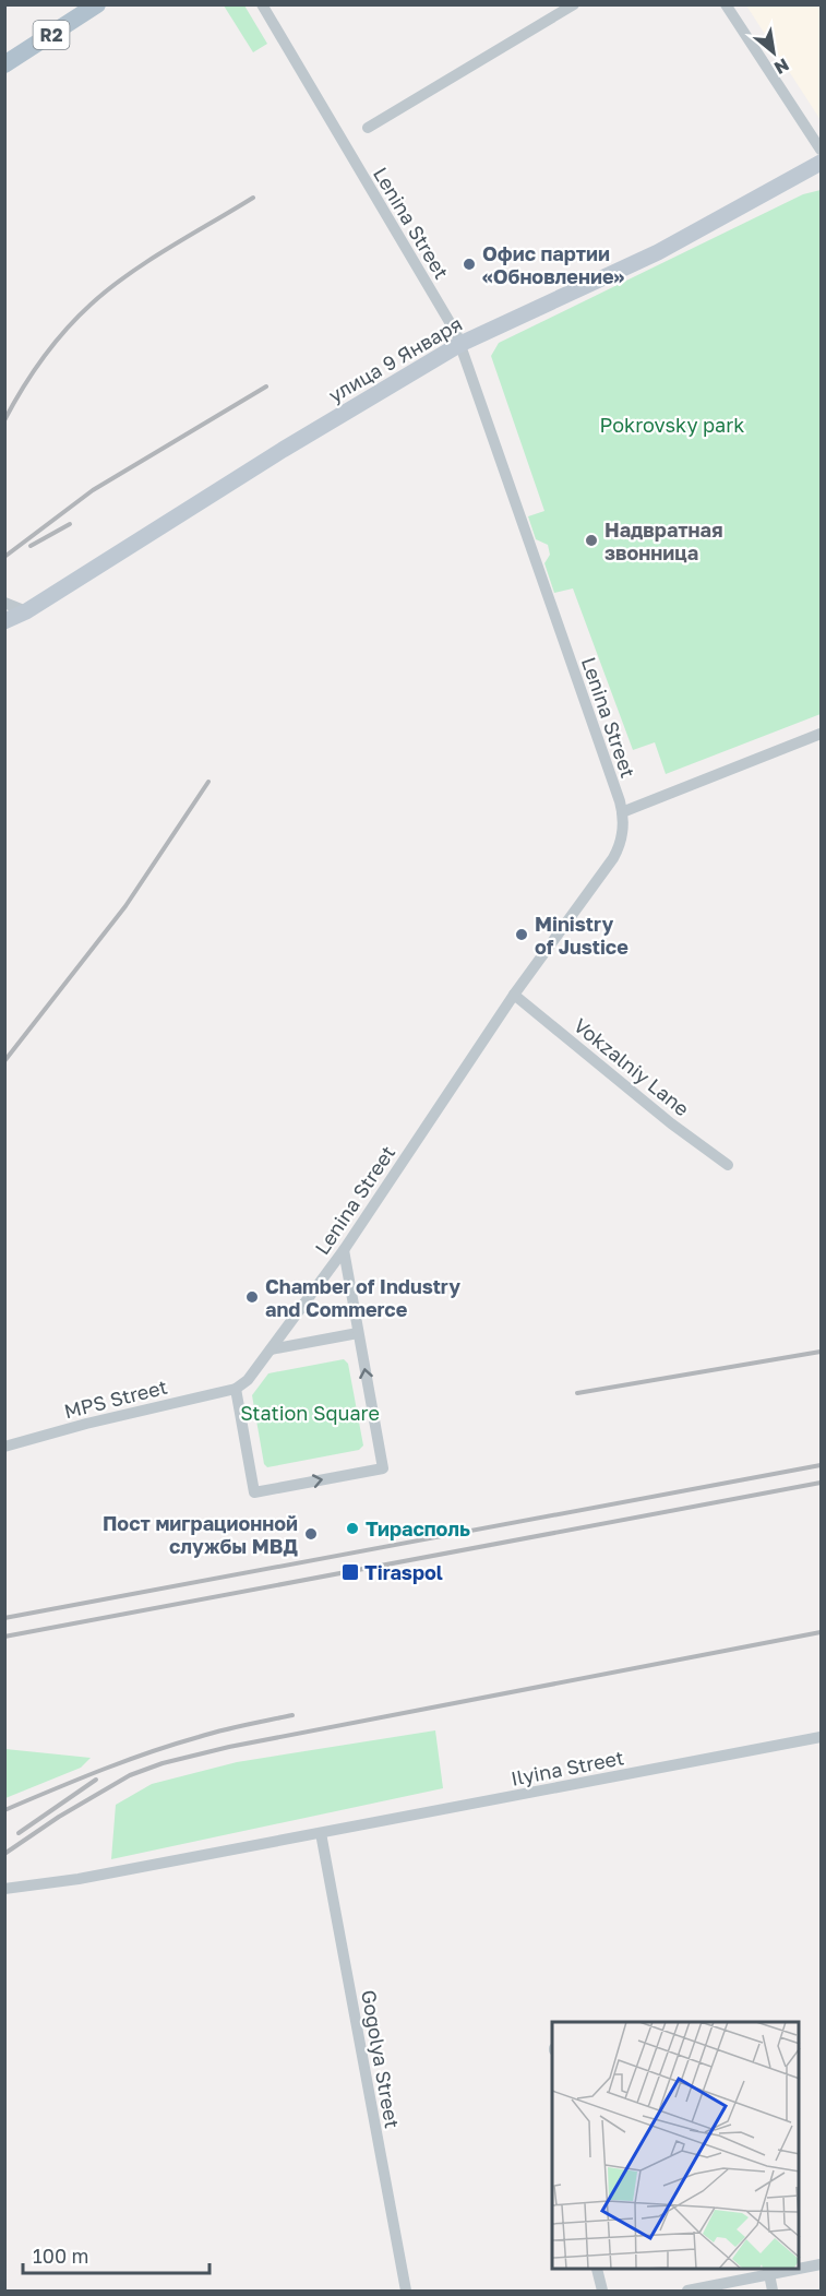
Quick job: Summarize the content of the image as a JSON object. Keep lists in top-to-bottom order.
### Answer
{
  "streets": {
    "main road": ["R2"],
    "street": [
      "Lenina Street",
      "улица 9 Января",
      "Vokzalniy Lane",
      "MPS Street",
      "Ilyina Street",
      "Gogolya Street"
    ]
  },
  "crossings": [
    ["Lenina Street", "улица 9 Января"],
    ["Lenina Street", "Vokzalniy Lane"],
    ["Lenina Street", "MPS Street"],
    ["Ilyina Street", "Gogolya Street"]
  ],
  "parks": ["Pokrovsky park", "Station Square"],
  "places": {
    "other": [
      "Офис партии «Обновление»",
      "Надвратная звонница",
      "Ministry of Justice",
      "Chamber of Industry and Commerce",
      "Тирасполь",
      "Пост миграционной службы МВД"
    ],
    "transit": ["Tiraspol"]
  },
  "scale_bar": "100 m",
  "north": "bottom right"
}
